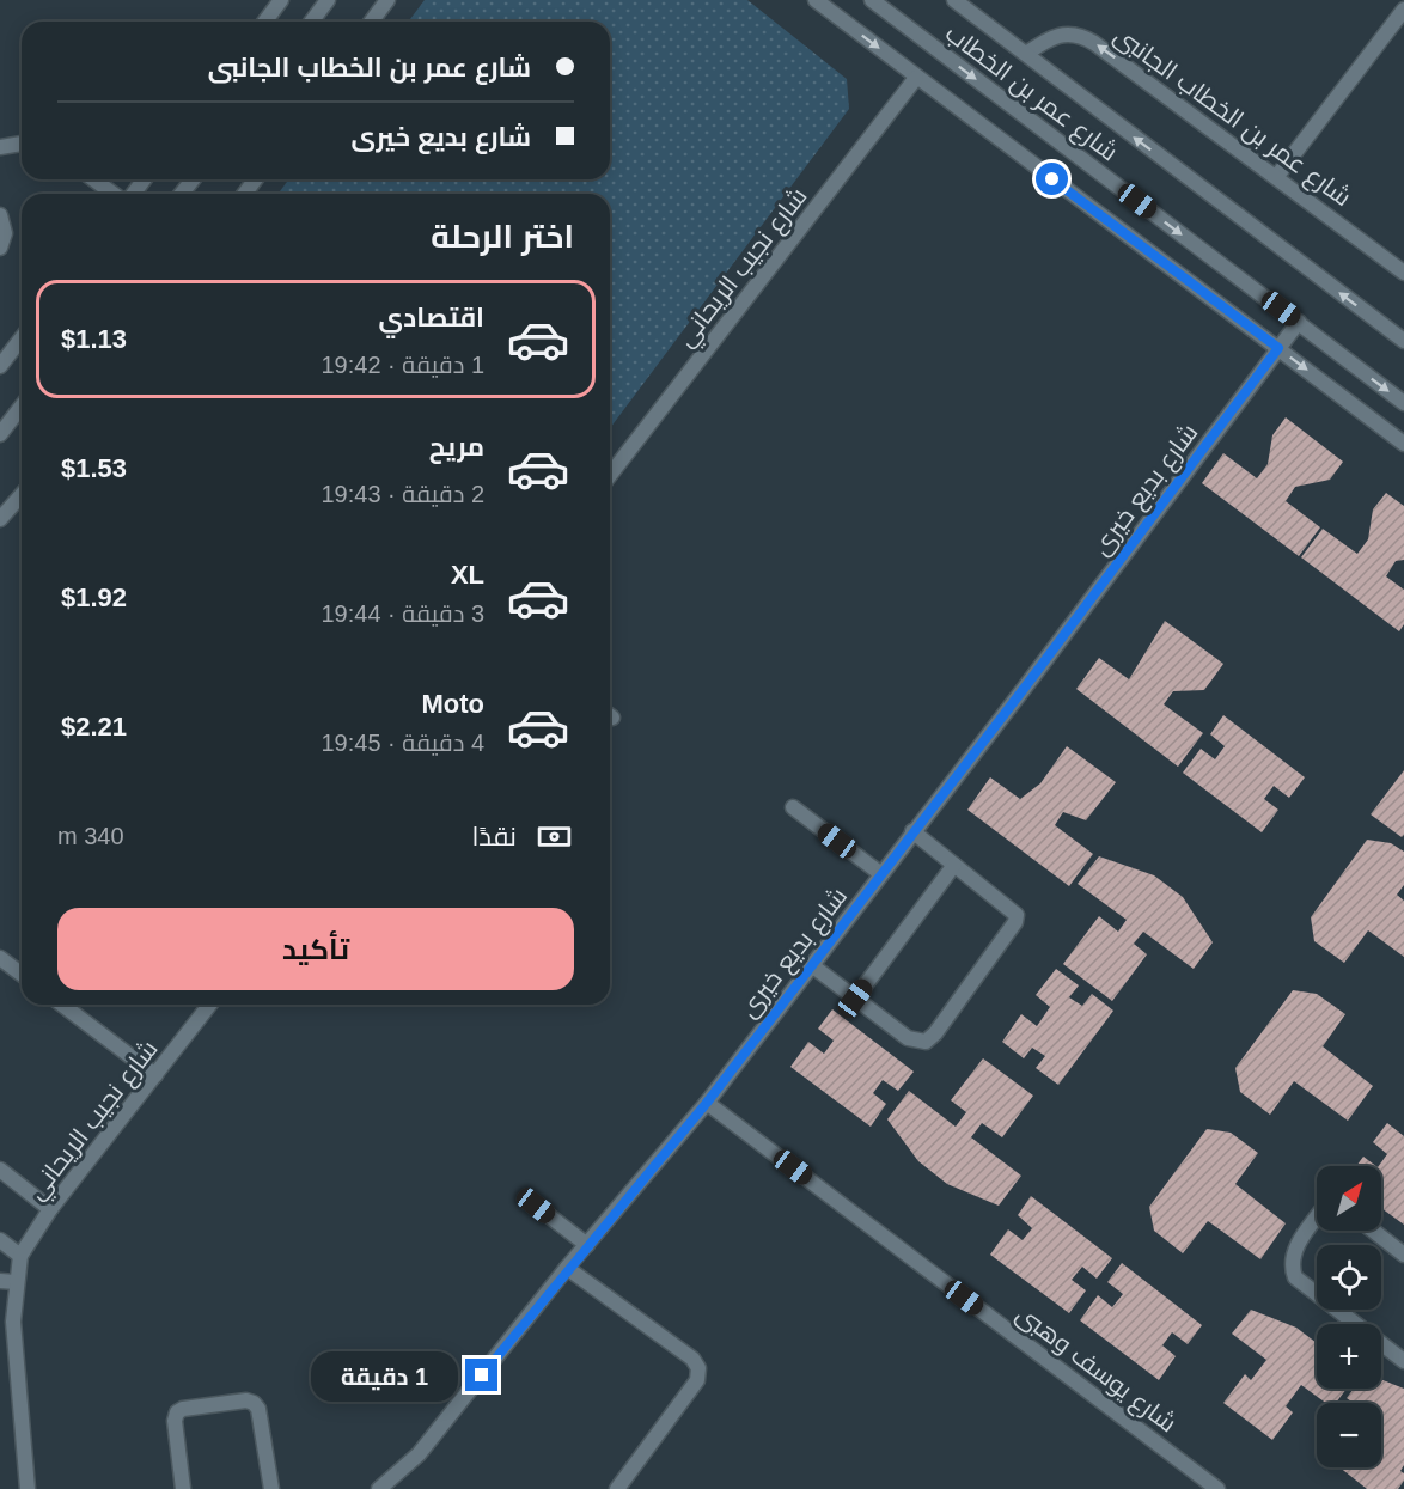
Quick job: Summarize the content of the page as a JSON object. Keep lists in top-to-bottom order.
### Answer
{
  "streets": {
    "street": [
      "شارع عمر بن الخطاب",
      "شارع عمر بن الخطاب الجانبى",
      "شارع نجيب الريحاني",
      "شارع بديع خيرى",
      "شارع يوسف وهبى"
    ]
  },
  "crossings": [
    ["شارع عمر بن الخطاب", "شارع عمر بن الخطاب الجانبى"],
    ["شارع عمر بن الخطاب", "شارع بديع خيرى"],
    ["شارع بديع خيرى", "شارع يوسف وهبى"]
  ],
  "one_way": ["شارع عمر بن الخطاب الجانبى"],
  "north": "top right",
  "page": {
    "banner": ["شارع عمر بن الخطاب الجانبى", "شارع بديع خيرى"],
    "heading": "اختر الرحلة",
    "list": [
      {
        "name": "اقتصادي",
        "note": "1 دقيقة · 19:42",
        "value": "$1.13"
      },
      {
        "name": "مريح",
        "note": "2 دقيقة · 19:43",
        "value": "$1.53"
      },
      {
        "name": "XL",
        "note": "3 دقيقة · 19:44",
        "value": "$1.92"
      },
      {
        "name": "Moto",
        "note": "4 دقيقة · 19:45",
        "value": "$2.21"
      }
    ],
    "pay": ["نقدًا", "340 m"],
    "buttons": "تأكيد",
    "map_buttons": ["+", "−"],
    "bubble": "1 دقيقة"
  }
}
